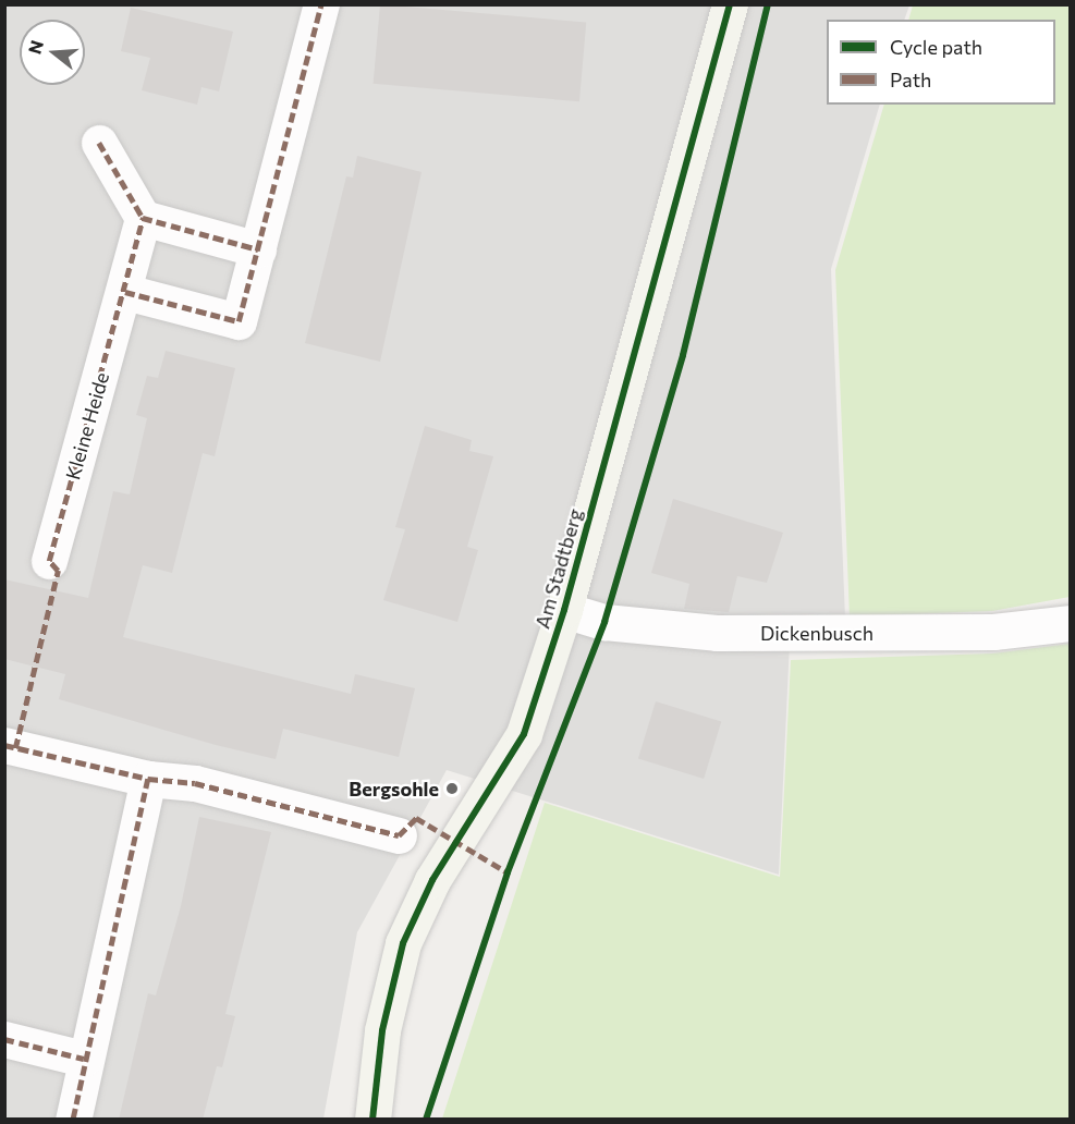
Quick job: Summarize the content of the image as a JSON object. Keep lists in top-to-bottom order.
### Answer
{
  "streets": {
    "street": ["Kleine Heide", "Am Stadtberg", "Dickenbusch"]
  },
  "crossings": [
    ["Am Stadtberg", "Dickenbusch"]
  ],
  "places": ["Bergsohle"],
  "legend": ["Cycle path", "Path"],
  "north": "left"
}
